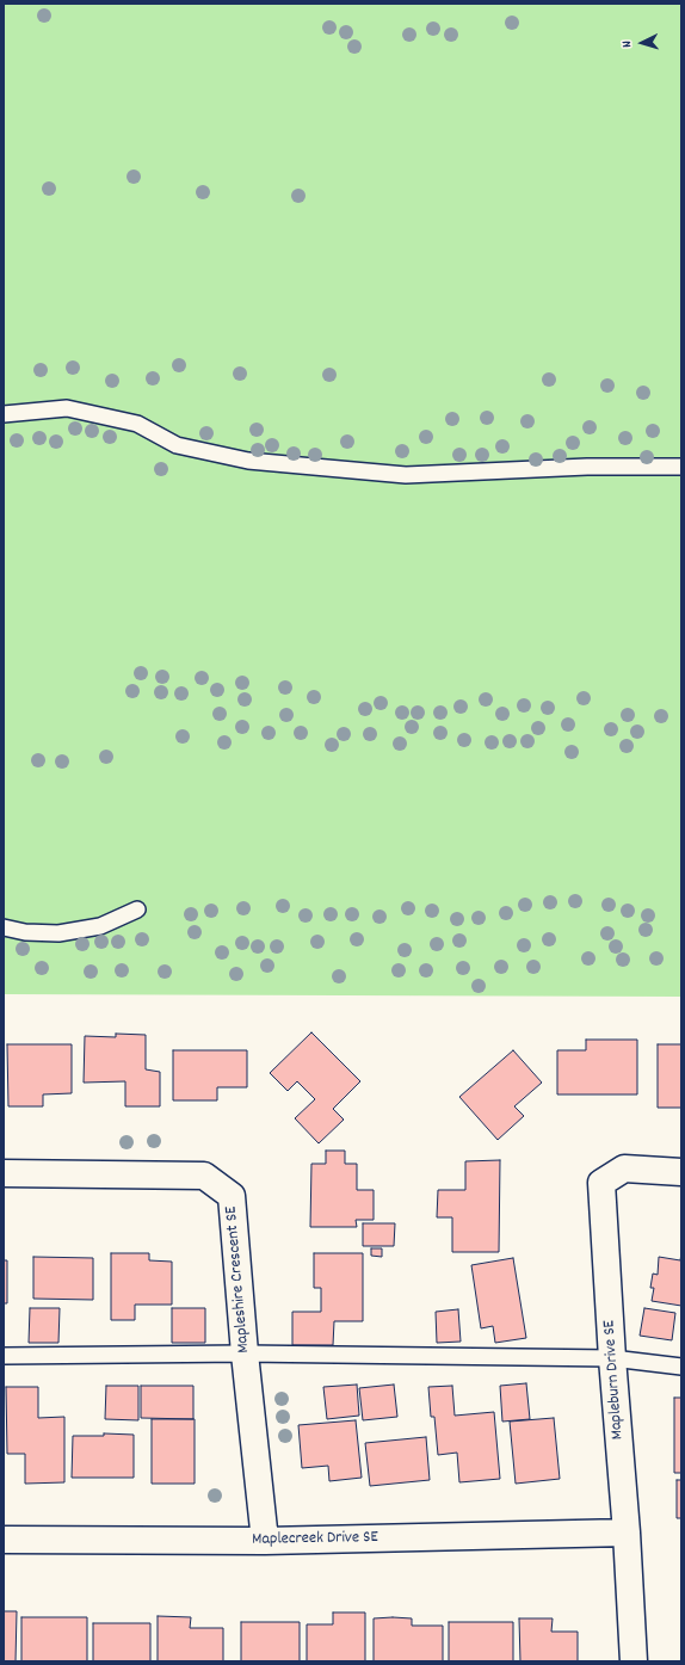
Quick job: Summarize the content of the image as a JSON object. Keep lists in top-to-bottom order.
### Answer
{
  "streets": {
    "street": ["Mapleshire Crescent SE", "Mapleburn Drive SE", "Maplecreek Drive SE"]
  },
  "crossings": [
    ["Mapleshire Crescent SE", "Maplecreek Drive SE"],
    ["Mapleburn Drive SE", "Maplecreek Drive SE"]
  ],
  "north": "left"
}
